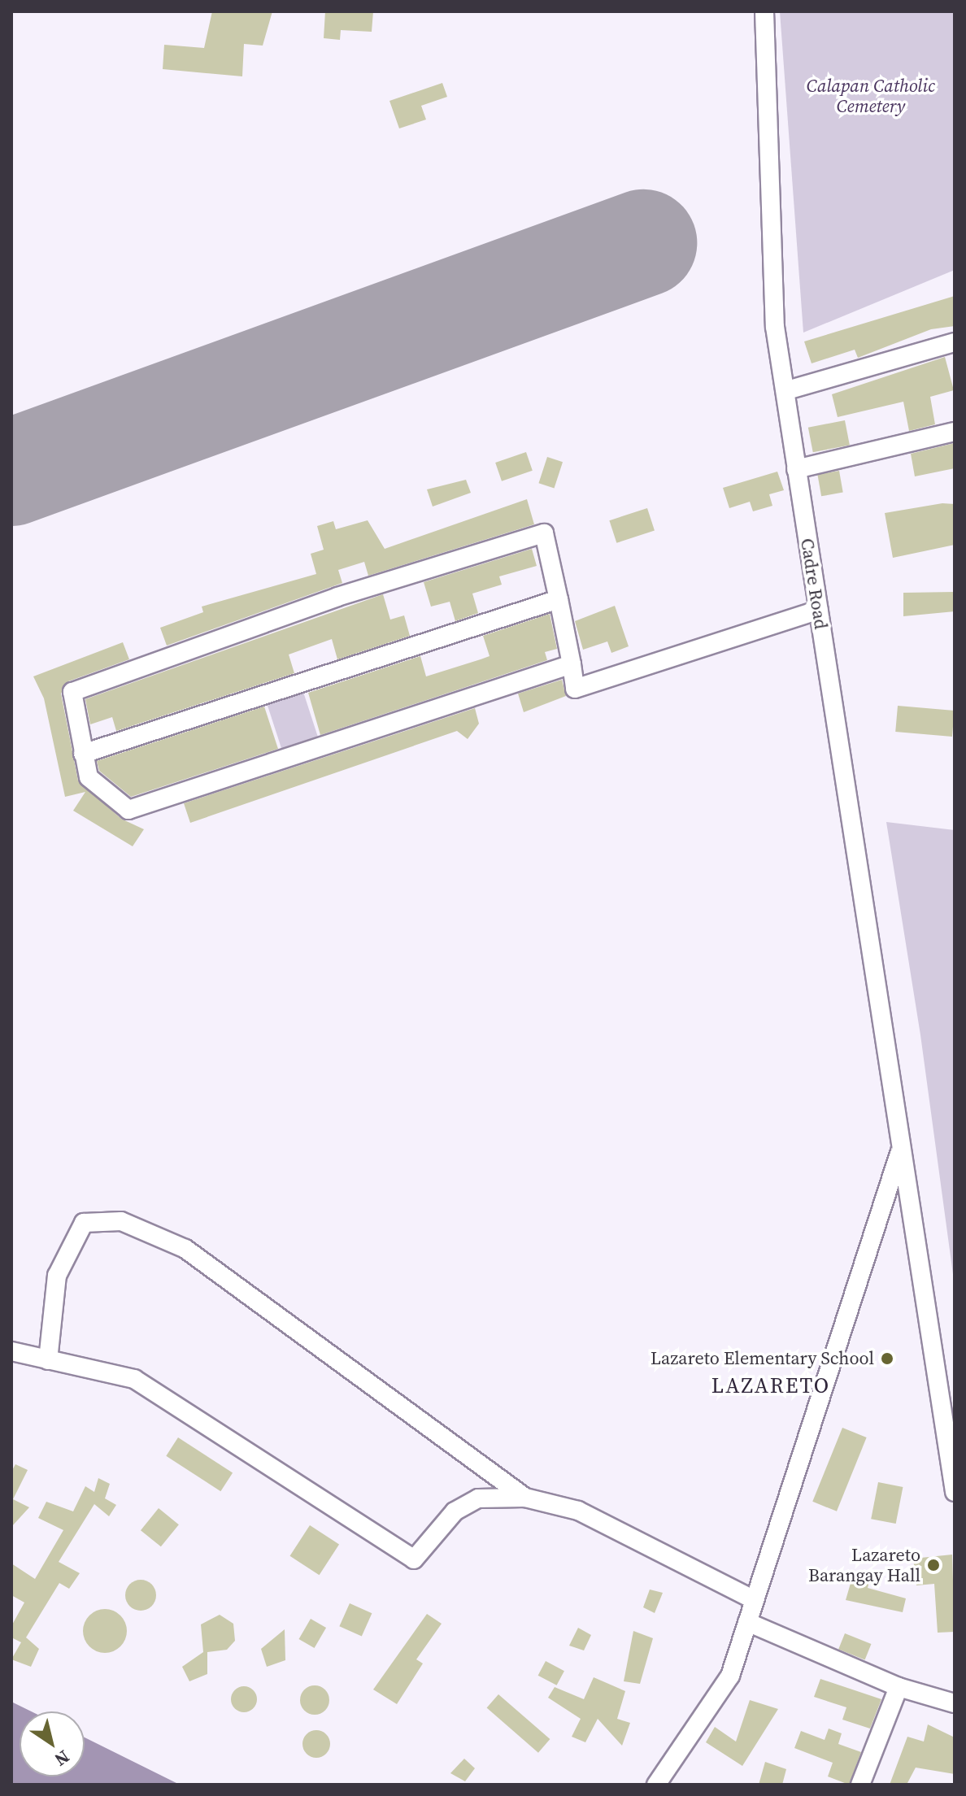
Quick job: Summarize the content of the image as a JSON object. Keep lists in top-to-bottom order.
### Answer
{
  "streets": {
    "street": ["Cadre Road"]
  },
  "districts": ["LAZARETO"],
  "parks": ["Calapan Catholic Cemetery"],
  "places": ["Lazareto Elementary School", "Lazareto Barangay Hall"],
  "north": "bottom right"
}
